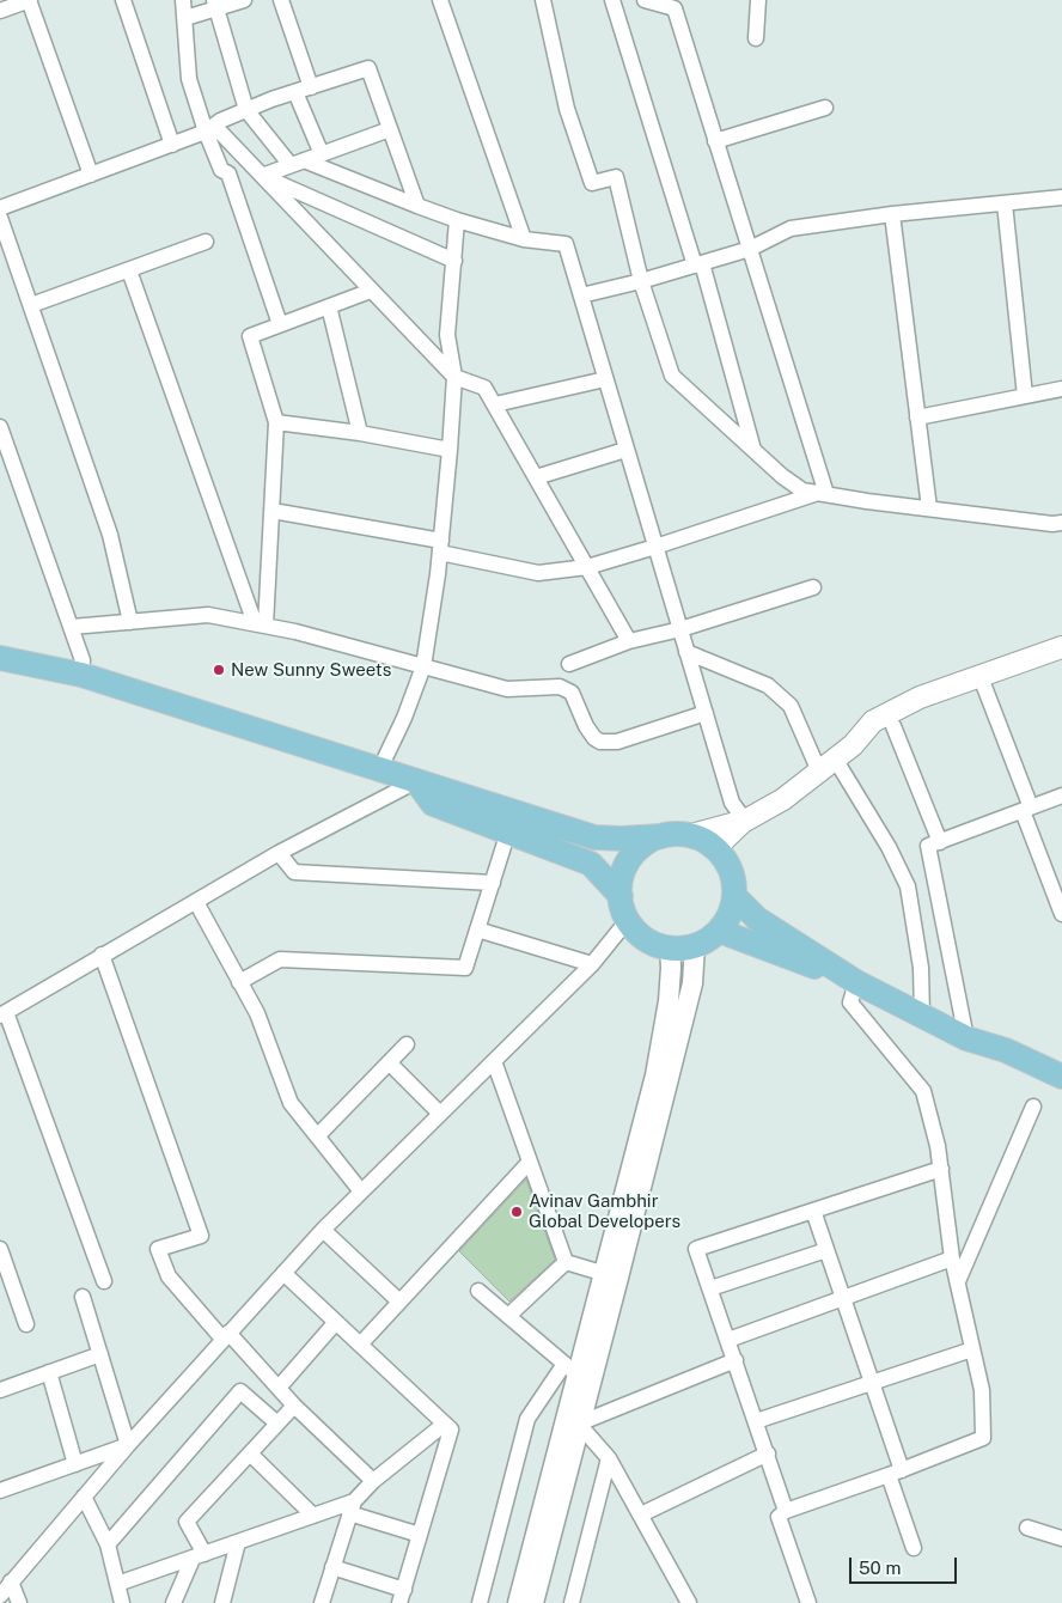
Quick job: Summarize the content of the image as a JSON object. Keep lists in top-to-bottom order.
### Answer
{
  "places": ["New Sunny Sweets", "Avinav Gambhir Global Developers"],
  "scale_bar": "50 m"
}
